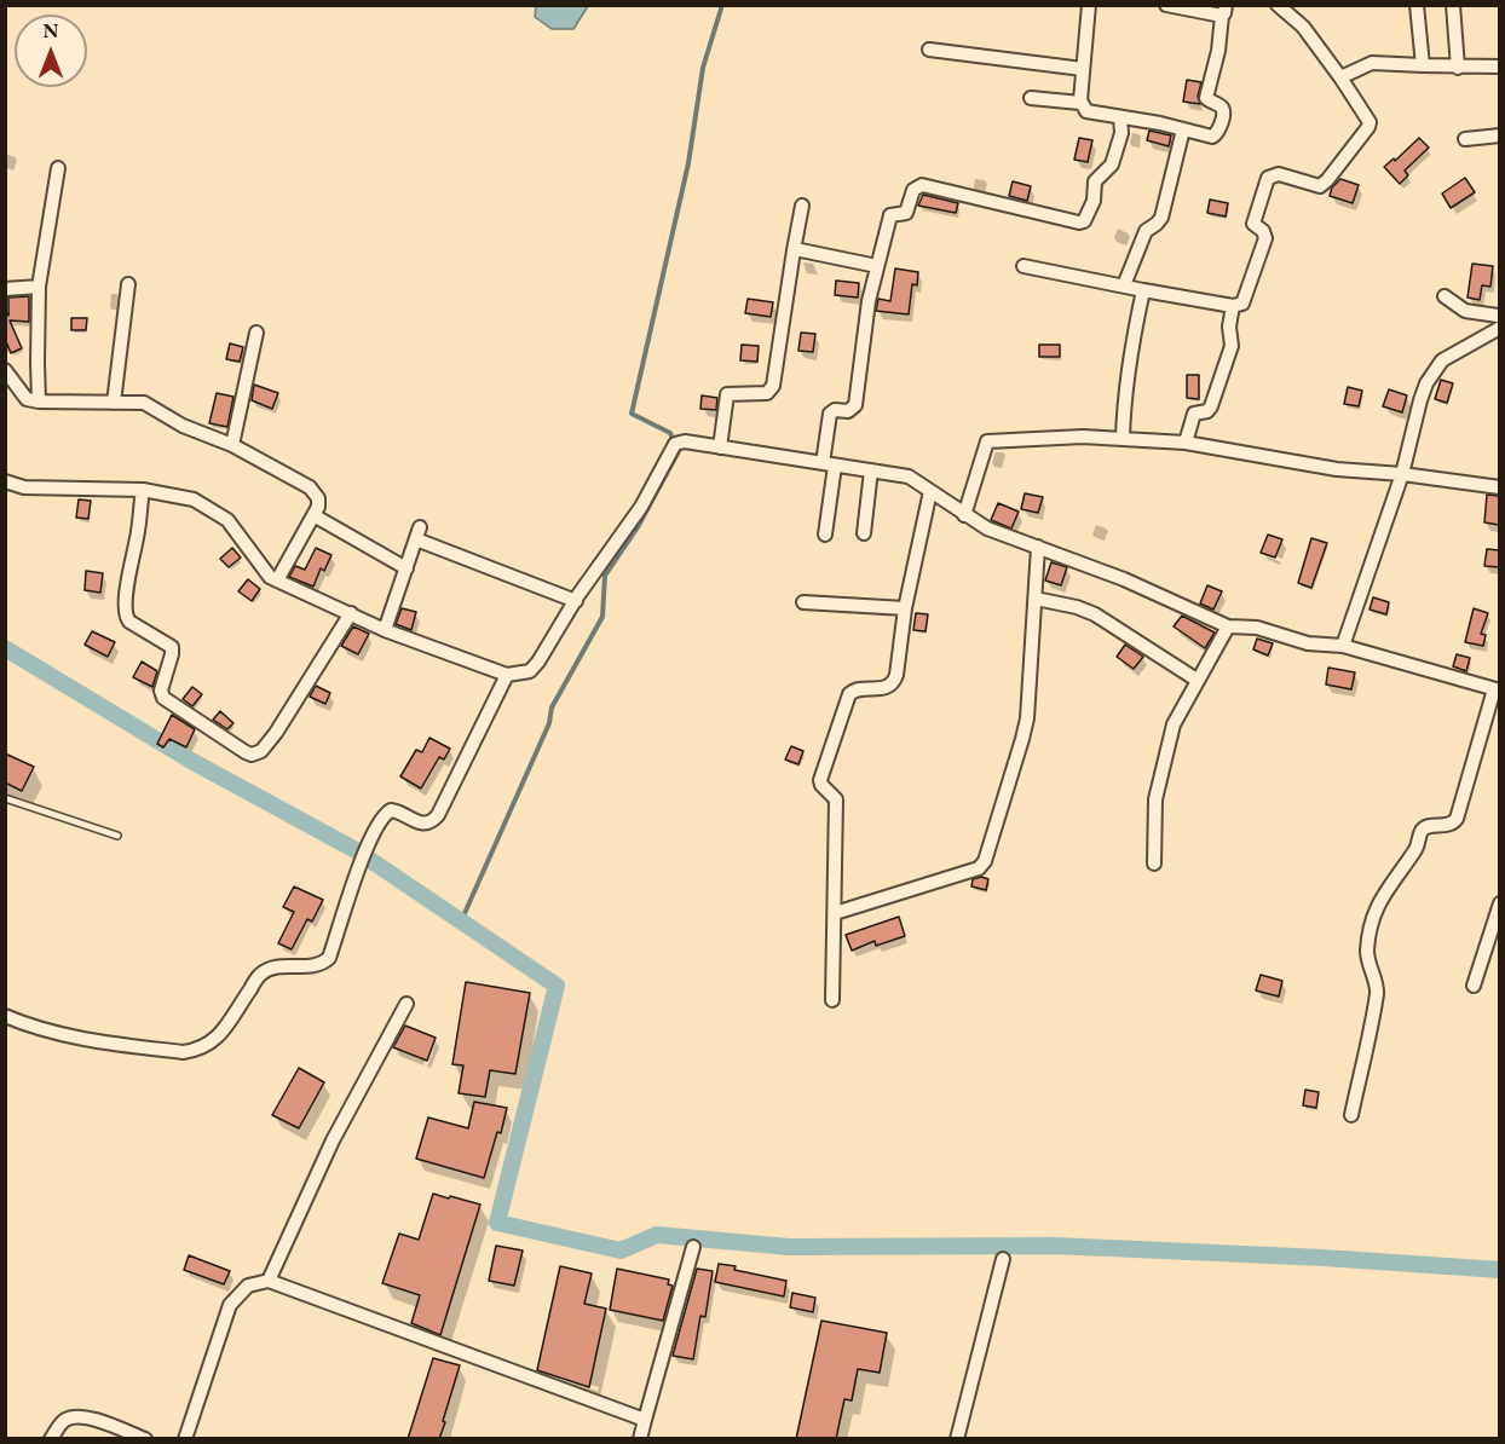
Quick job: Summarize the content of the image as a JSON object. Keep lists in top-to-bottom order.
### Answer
{
  "north": "top"
}
